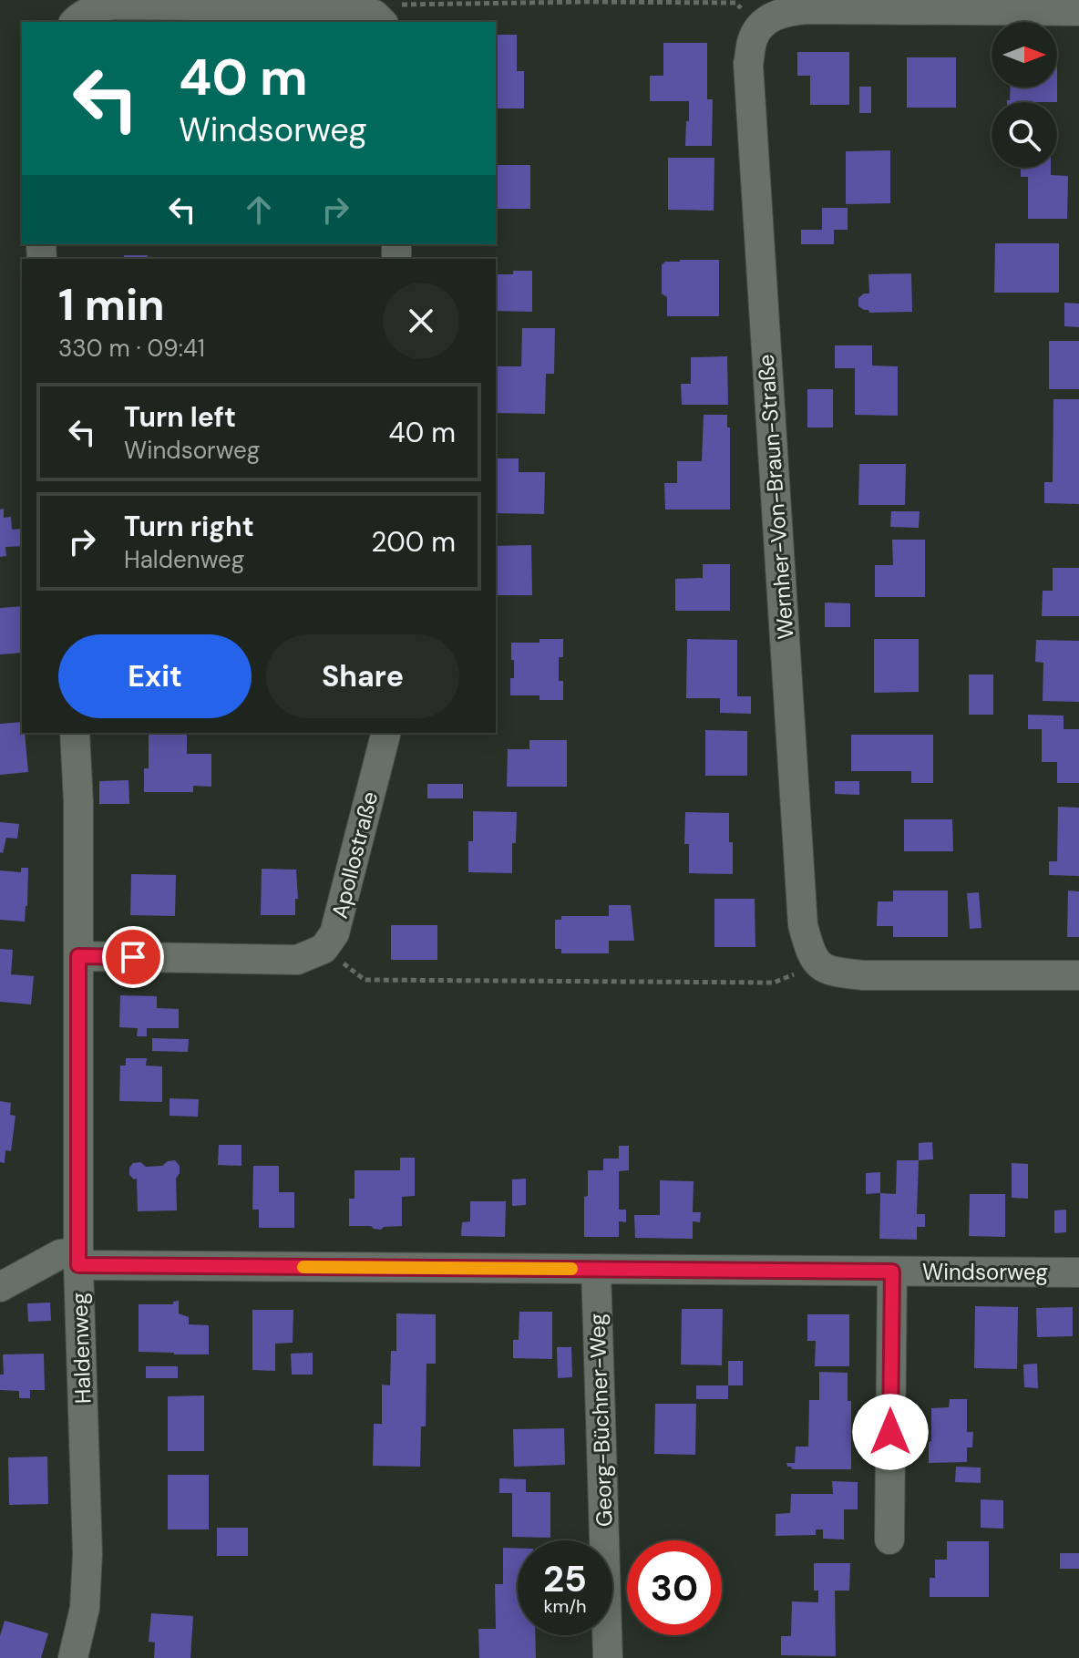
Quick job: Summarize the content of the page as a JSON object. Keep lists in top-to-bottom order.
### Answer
{
  "streets": {
    "street": [
      "Wernher-Von-Braun-Straße",
      "Apollostraße",
      "Windsorweg",
      "Haldenweg",
      "Georg-Büchner-Weg"
    ]
  },
  "crossings": [
    ["Windsorweg", "Haldenweg"],
    ["Windsorweg", "Georg-Büchner-Weg"]
  ],
  "north": "right",
  "page": {
    "turn": ["40 m", "Windsorweg"],
    "heading": ["1 min", "330 m · 09:41"],
    "list": [
      {
        "name": "Turn left",
        "note": "Windsorweg",
        "value": "40 m"
      },
      {
        "name": "Turn right",
        "note": "Haldenweg",
        "value": "200 m"
      }
    ],
    "buttons": ["Exit", "Share"],
    "speed": "25 km/h",
    "limit": "30"
  }
}
